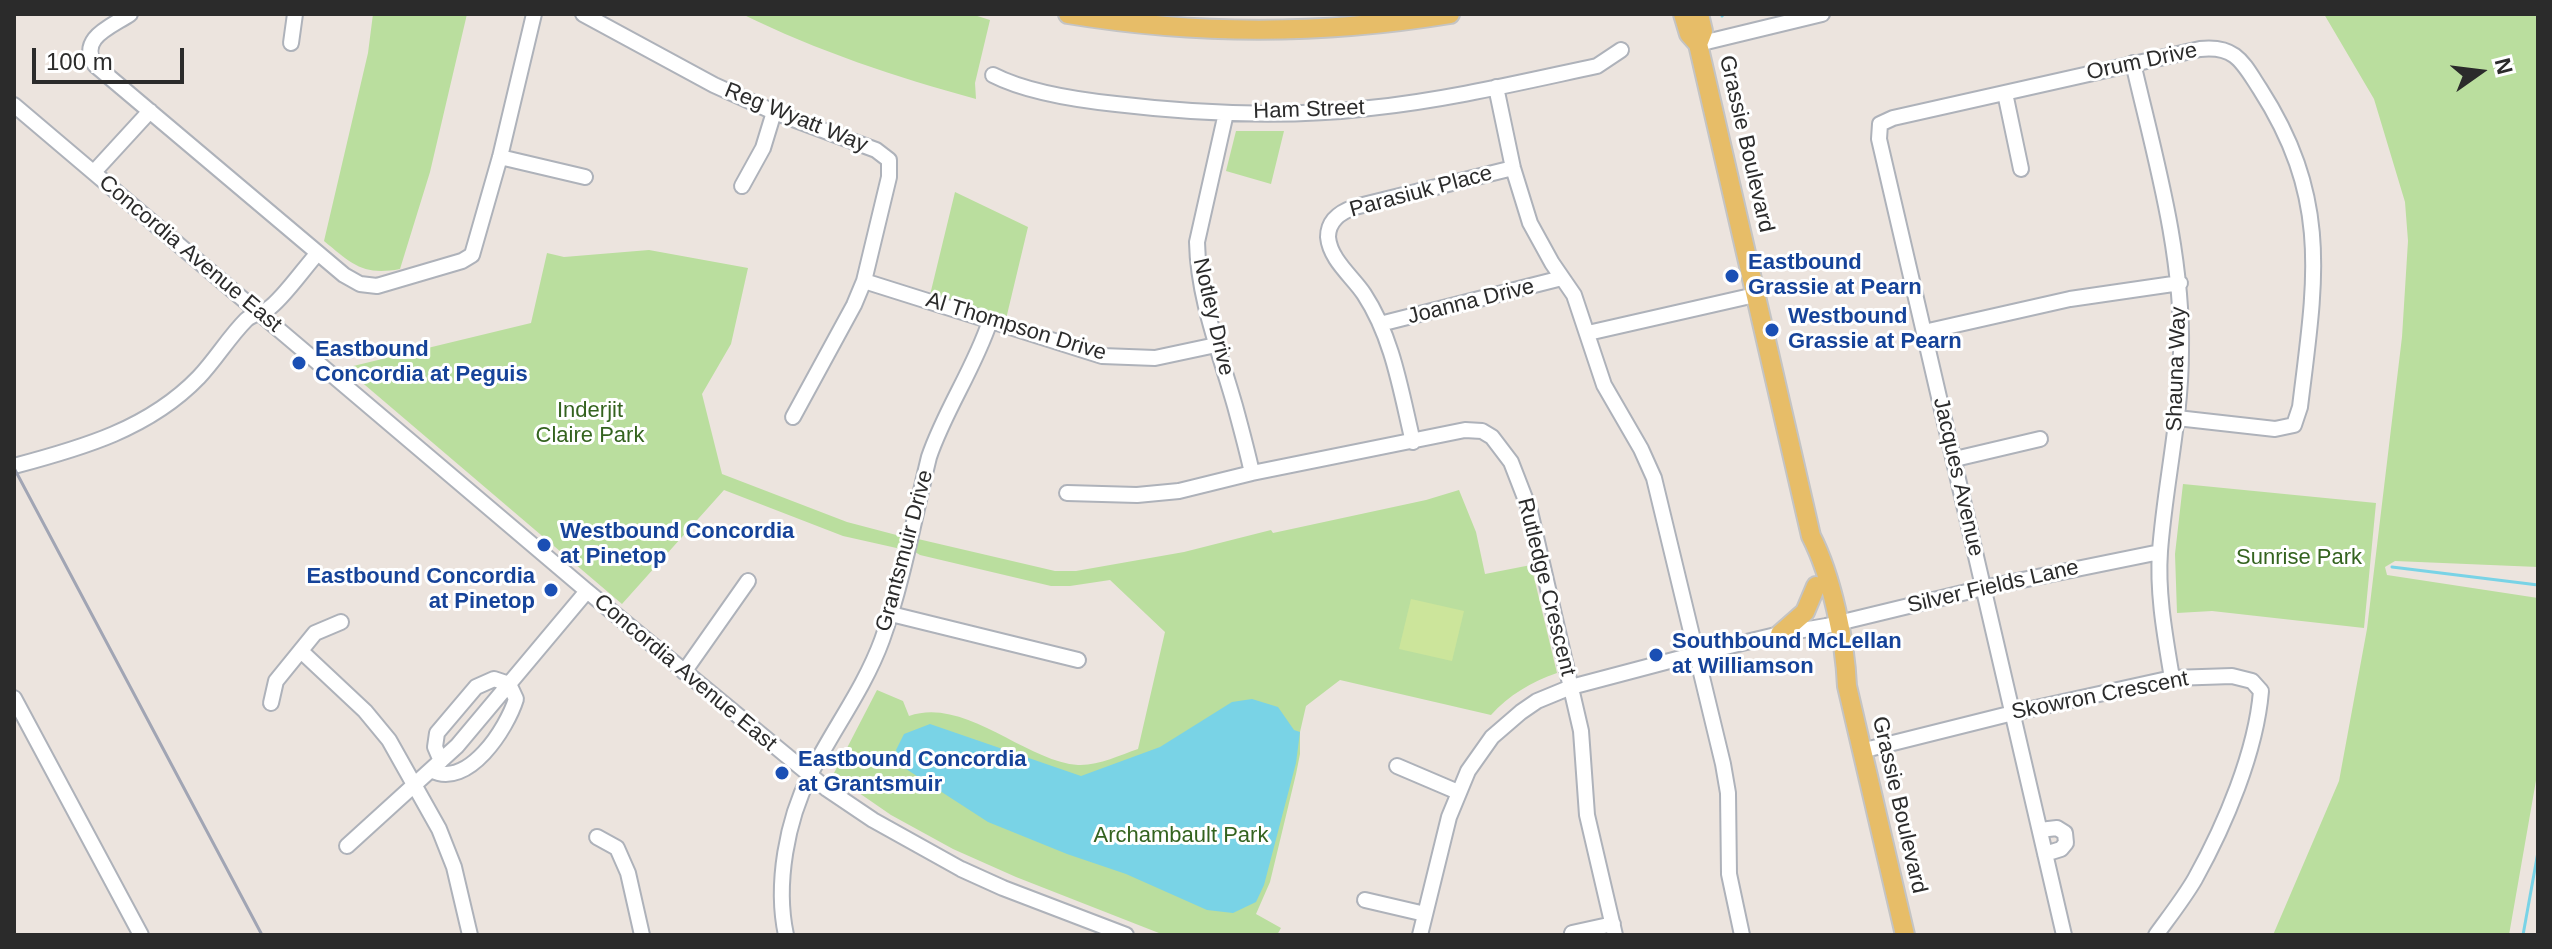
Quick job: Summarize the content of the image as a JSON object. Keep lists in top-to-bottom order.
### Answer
{
  "streets": {
    "main road": ["Grassie Boulevard"],
    "street": [
      "Orum Drive",
      "Ham Street",
      "Reg Wyatt Way",
      "Parasiuk Place",
      "Concordia Avenue East",
      "Joanna Drive",
      "Notley Drive",
      "Al Thompson Drive",
      "Shauna Way",
      "Jacques Avenue",
      "Grantsmuir Drive",
      "Rutledge Crescent",
      "Silver Fields Lane",
      "Skowron Crescent"
    ]
  },
  "crossings": [
    ["Orum Drive", "Shauna Way"],
    ["Orum Drive", "Jacques Avenue"],
    ["Ham Street", "Notley Drive"],
    ["Reg Wyatt Way", "Al Thompson Drive"],
    ["Grassie Boulevard", "Silver Fields Lane"],
    ["Grassie Boulevard", "Skowron Crescent"],
    ["Parasiuk Place", "Joanna Drive"],
    ["Parasiuk Place", "Rutledge Crescent"],
    ["Concordia Avenue East", "Grantsmuir Drive"],
    ["Notley Drive", "Al Thompson Drive"],
    ["Notley Drive", "Rutledge Crescent"],
    ["Al Thompson Drive", "Grantsmuir Drive"],
    ["Shauna Way", "Silver Fields Lane"],
    ["Shauna Way", "Skowron Crescent"],
    ["Jacques Avenue", "Silver Fields Lane"],
    ["Jacques Avenue", "Skowron Crescent"],
    ["Rutledge Crescent", "Silver Fields Lane"]
  ],
  "parks": ["Inderjit Claire Park", "Sunrise Park", "Archambault Park"],
  "places": [
    "Eastbound Grassie at Pearn",
    "Westbound Grassie at Pearn",
    "Eastbound Concordia at Peguis",
    "Westbound Concordia at Pinetop",
    "Eastbound Concordia at Pinetop",
    "Southbound McLellan at Williamson",
    "Eastbound Concordia at Grantsmuir"
  ],
  "scale_bar": "100 m",
  "north": "right"
}
